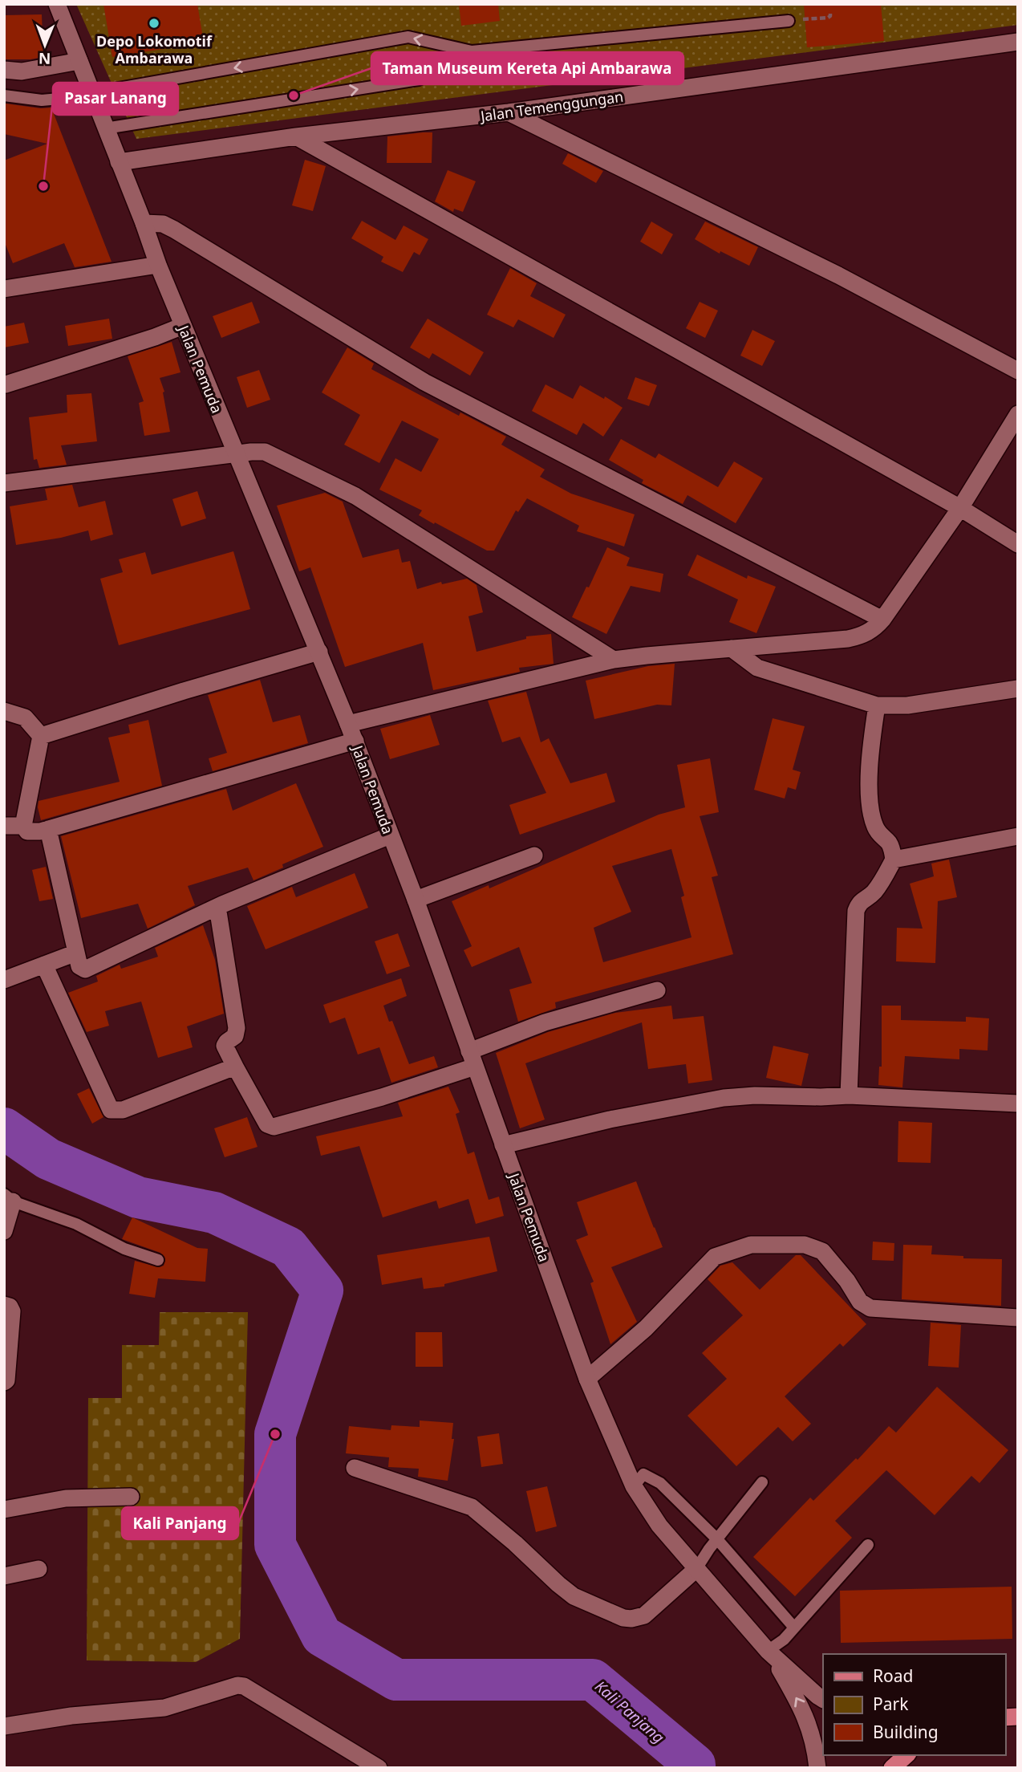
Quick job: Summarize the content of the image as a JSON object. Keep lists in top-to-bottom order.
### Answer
{
  "streets": {
    "street": ["Jalan Temenggungan", "Jalan Pemuda"]
  },
  "crossings": [
    ["Jalan Temenggungan", "Jalan Pemuda"]
  ],
  "water": ["Kali Panjang"],
  "places": [
    "Depo Lokomotif Ambarawa",
    "Taman Museum Kereta Api Ambarawa",
    "Pasar Lanang",
    "Kali Panjang"
  ],
  "legend": ["Road", "Park", "Building"],
  "north": "bottom"
}
